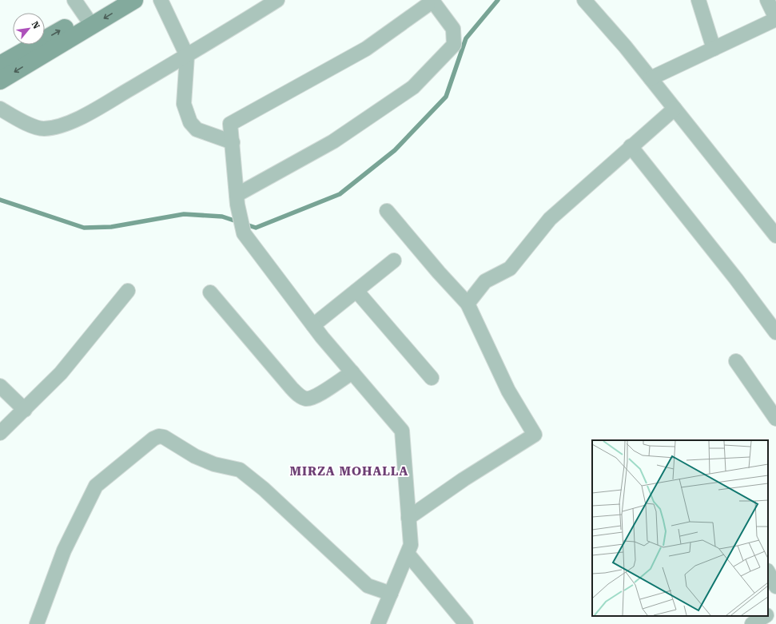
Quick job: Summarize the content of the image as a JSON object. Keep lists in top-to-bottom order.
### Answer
{
  "districts": ["MIRZA MOHALLA"],
  "north": "top right"
}
